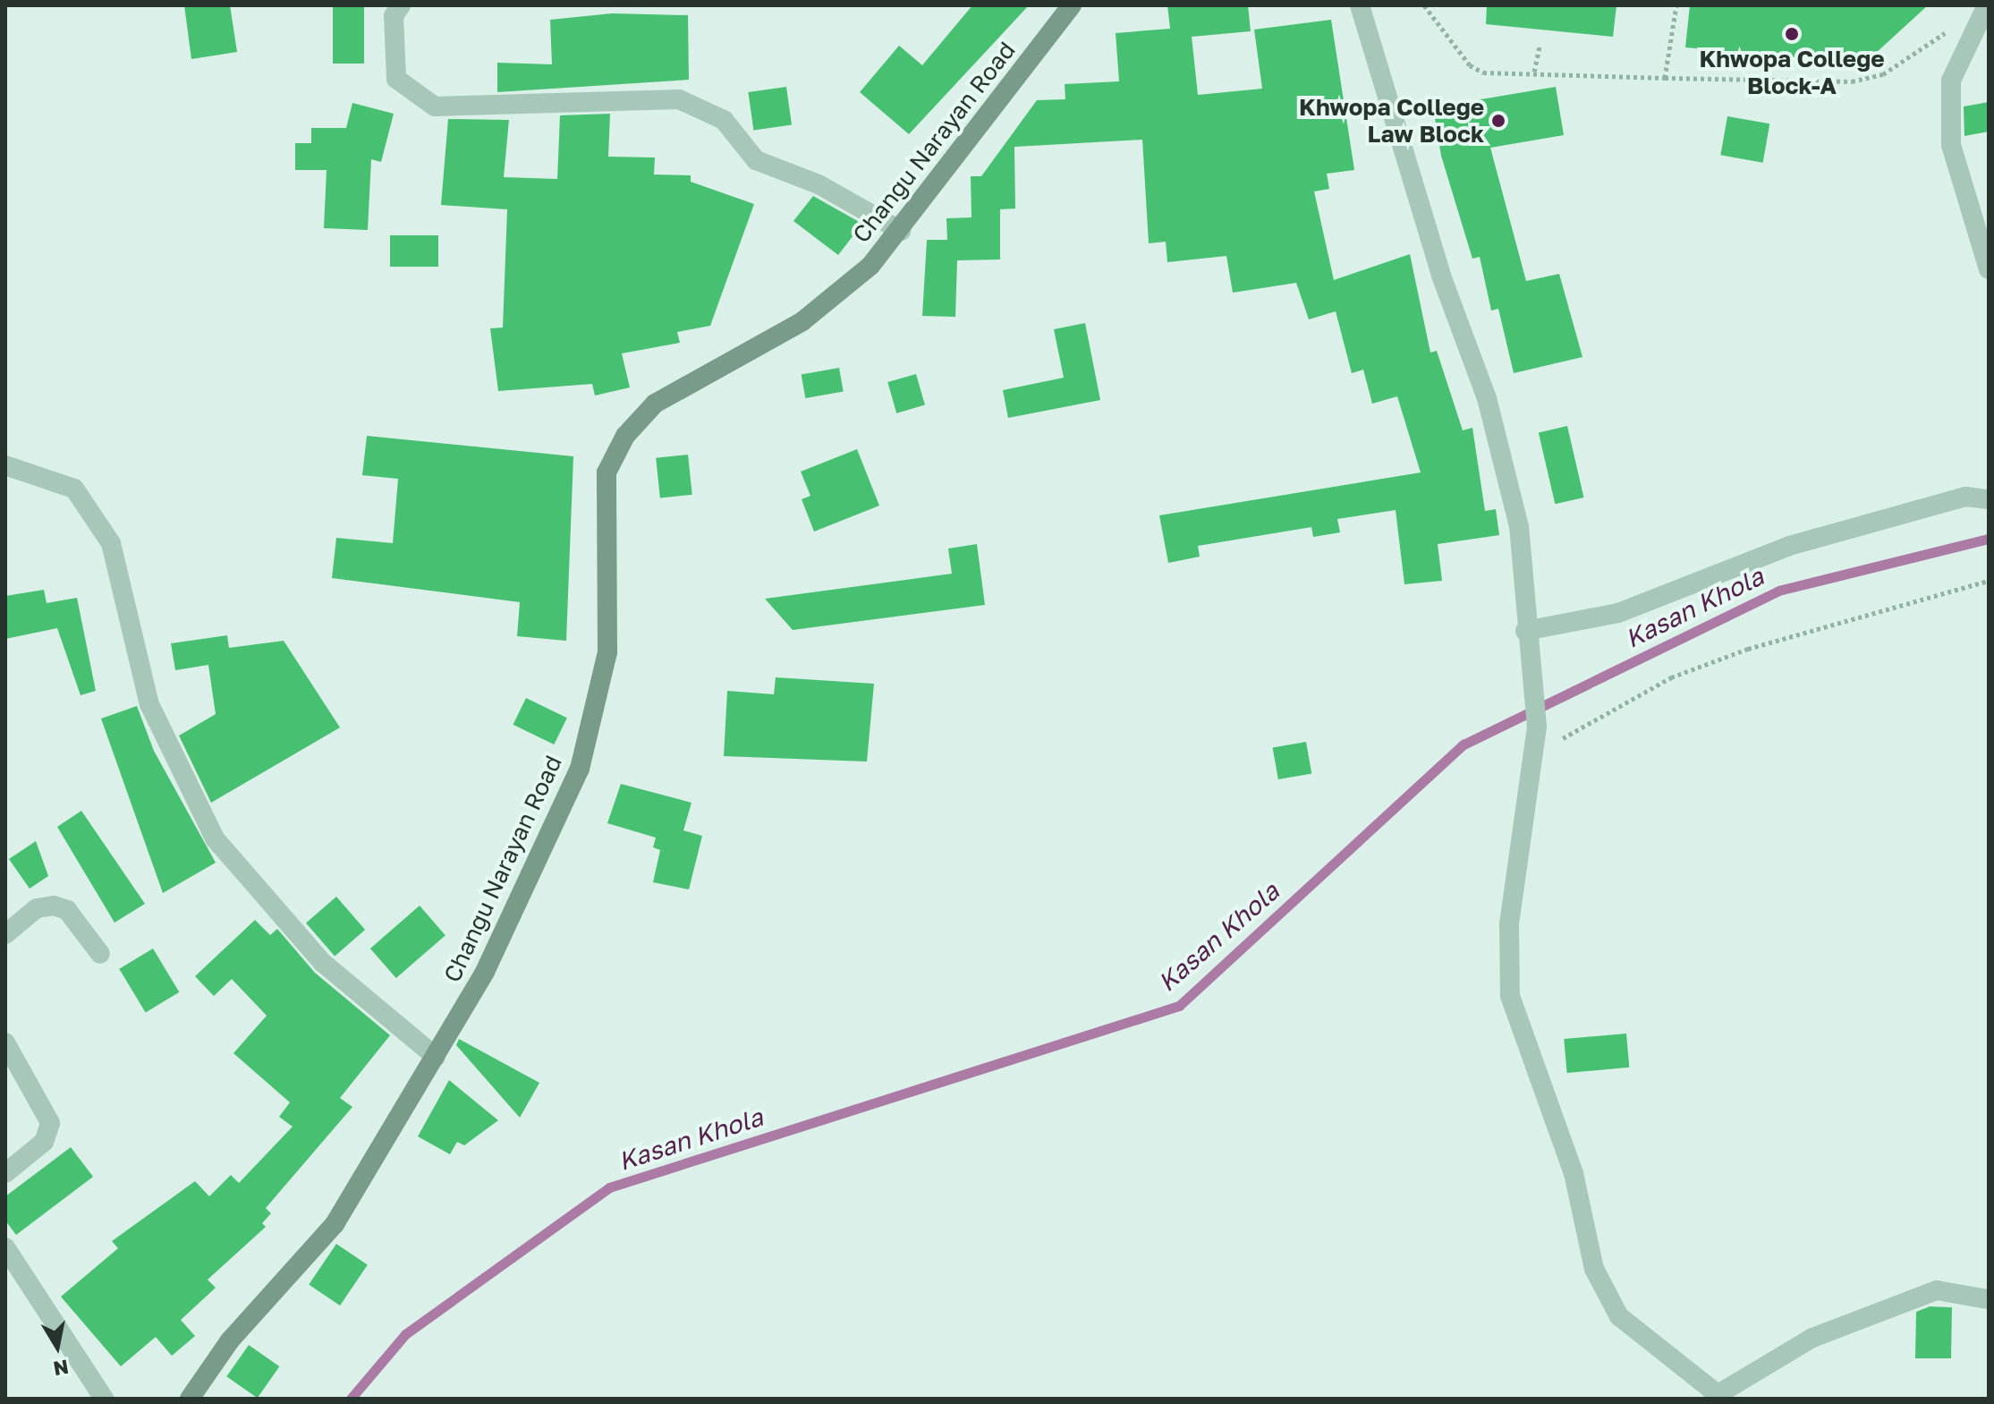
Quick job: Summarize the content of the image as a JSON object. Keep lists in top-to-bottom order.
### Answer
{
  "streets": {
    "main road": ["Changu Narayan Road"]
  },
  "water": ["Kasan Khola"],
  "places": ["Khwopa College Block-A", "Khwopa College Law Block"],
  "north": "bottom"
}
